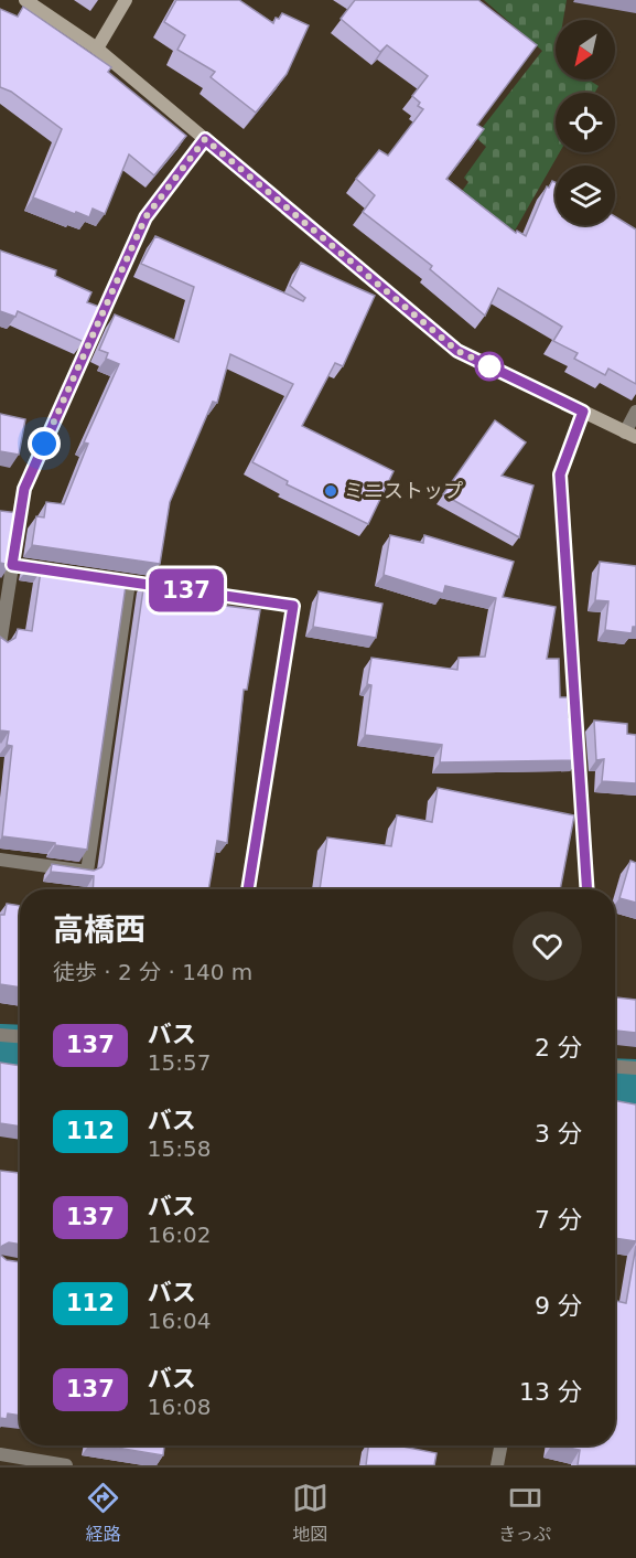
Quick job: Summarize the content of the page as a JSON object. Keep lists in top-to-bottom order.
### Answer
{
  "places": ["ミニストップ"],
  "lines": ["bus line 137"],
  "north": "bottom left",
  "page": {
    "on_map": "137",
    "heading": ["高橋西", "徒歩 · 2 分 · 140 m"],
    "list": [
      {
        "mark": "137",
        "name": "バス",
        "note": "15:57",
        "value": "2 分"
      },
      {
        "mark": "112",
        "name": "バス",
        "note": "15:58",
        "value": "3 分"
      },
      {
        "mark": "137",
        "name": "バス",
        "note": "16:02",
        "value": "7 分"
      },
      {
        "mark": "112",
        "name": "バス",
        "note": "16:04",
        "value": "9 分"
      },
      {
        "mark": "137",
        "name": "バス",
        "note": "16:08",
        "value": "13 分"
      }
    ],
    "tabs": ["経路", "地図", "きっぷ"]
  }
}
